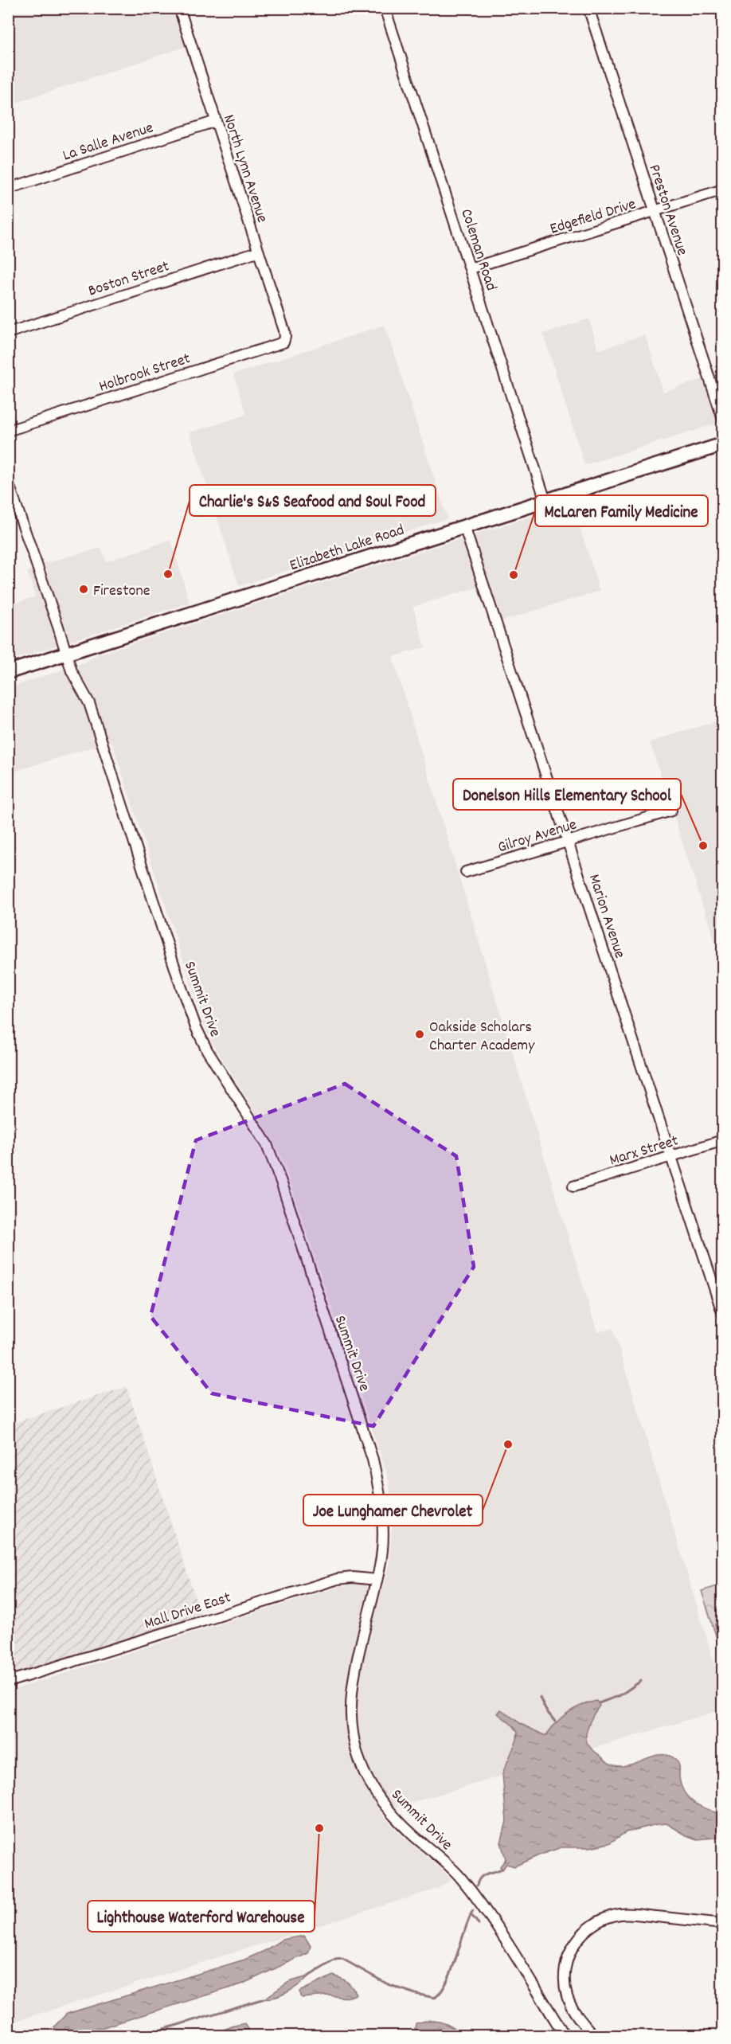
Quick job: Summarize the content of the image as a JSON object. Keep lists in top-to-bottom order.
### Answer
{
  "streets": {
    "main road": ["Elizabeth Lake Road"],
    "street": [
      "La Salle Avenue",
      "North Lynn Avenue",
      "Preston Avenue",
      "Edgefield Drive",
      "Coleman Road",
      "Boston Street",
      "Holbrook Street",
      "Gilroy Avenue",
      "Marion Avenue",
      "Summit Drive",
      "Marx Street",
      "Mall Drive East"
    ]
  },
  "crossings": [
    ["La Salle Avenue", "North Lynn Avenue"],
    ["North Lynn Avenue", "Boston Street"],
    ["North Lynn Avenue", "Holbrook Street"],
    ["Preston Avenue", "Edgefield Drive"],
    ["Edgefield Drive", "Coleman Road"],
    ["Coleman Road", "Elizabeth Lake Road"],
    ["Elizabeth Lake Road", "Marion Avenue"],
    ["Elizabeth Lake Road", "Summit Drive"],
    ["Gilroy Avenue", "Marion Avenue"],
    ["Marion Avenue", "Marx Street"],
    ["Summit Drive", "Mall Drive East"]
  ],
  "places": [
    "Charlie's S&S Seafood and Soul Food",
    "McLaren Family Medicine",
    "Firestone",
    "Donelson Hills Elementary School",
    "Oakside Scholars Charter Academy",
    "Joe Lunghamer Chevrolet",
    "Lighthouse Waterford Warehouse"
  ]
}
